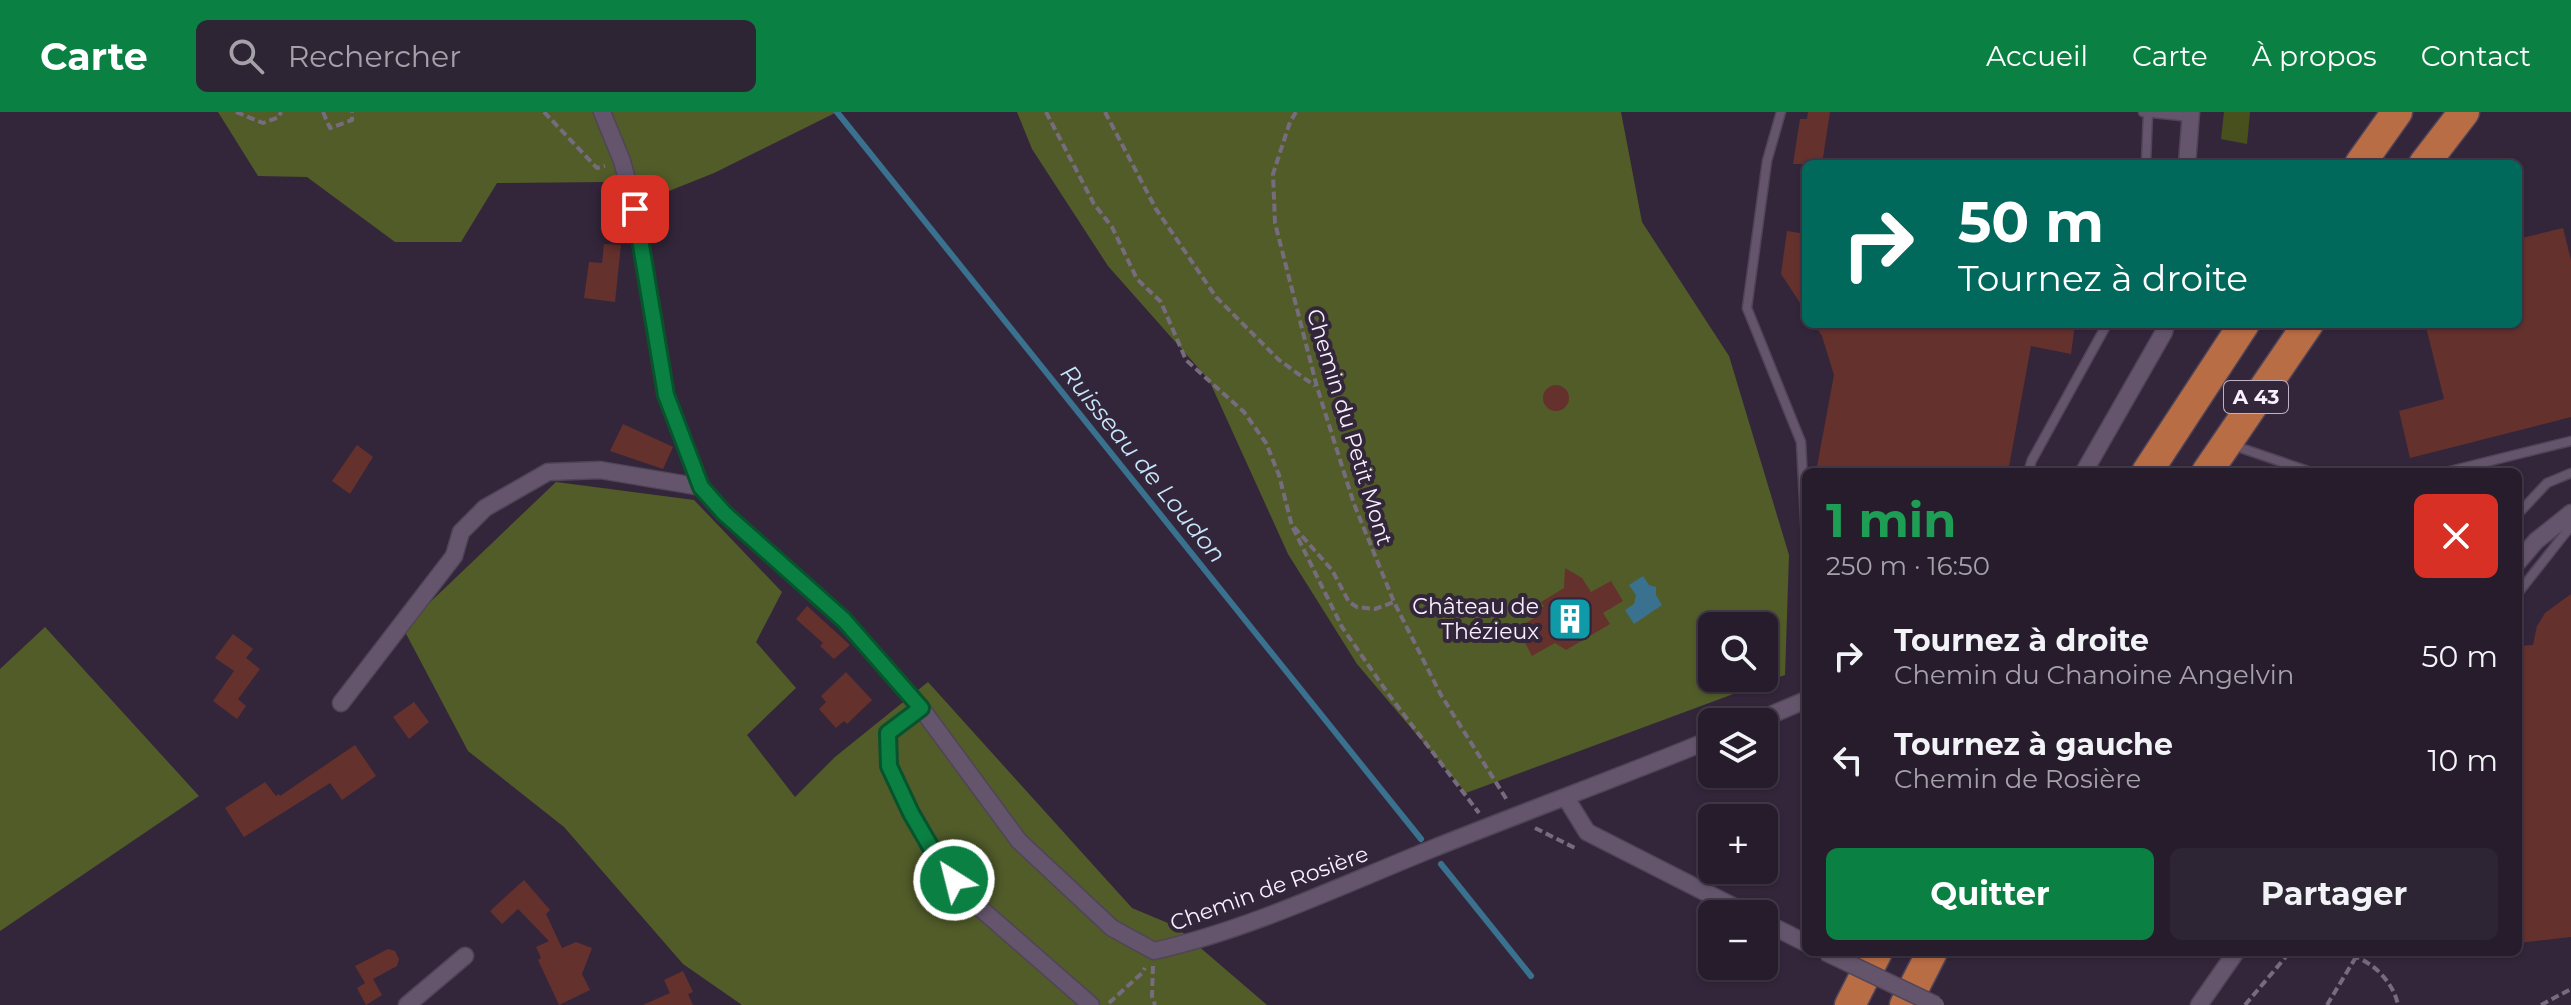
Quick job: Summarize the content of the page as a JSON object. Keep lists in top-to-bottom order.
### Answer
{
  "streets": {
    "highway": ["A 43"],
    "street": ["Chemin de Rosière"],
    "path": ["Chemin du Petit Mont"]
  },
  "crossings": [
    ["Chemin du Petit Mont", "Chemin de Rosière"]
  ],
  "water": ["Ruisseau de Loudon"],
  "places": {
    "building": ["Château de Thézieux"]
  },
  "page": {
    "header": "Carte",
    "search": "Rechercher",
    "nav": [
      "Accueil",
      "Carte",
      "À propos",
      "Contact"
    ],
    "turn": ["50 m", "Tournez à droite"],
    "heading": ["1 min", "250 m · 16:50"],
    "list": [
      {
        "name": "Tournez à droite",
        "note": "Chemin du Chanoine Angelvin",
        "value": "50 m"
      },
      {
        "name": "Tournez à gauche",
        "note": "Chemin de Rosière",
        "value": "10 m"
      }
    ],
    "map_buttons": ["+", "−"],
    "buttons": ["Quitter", "Partager"]
  }
}
